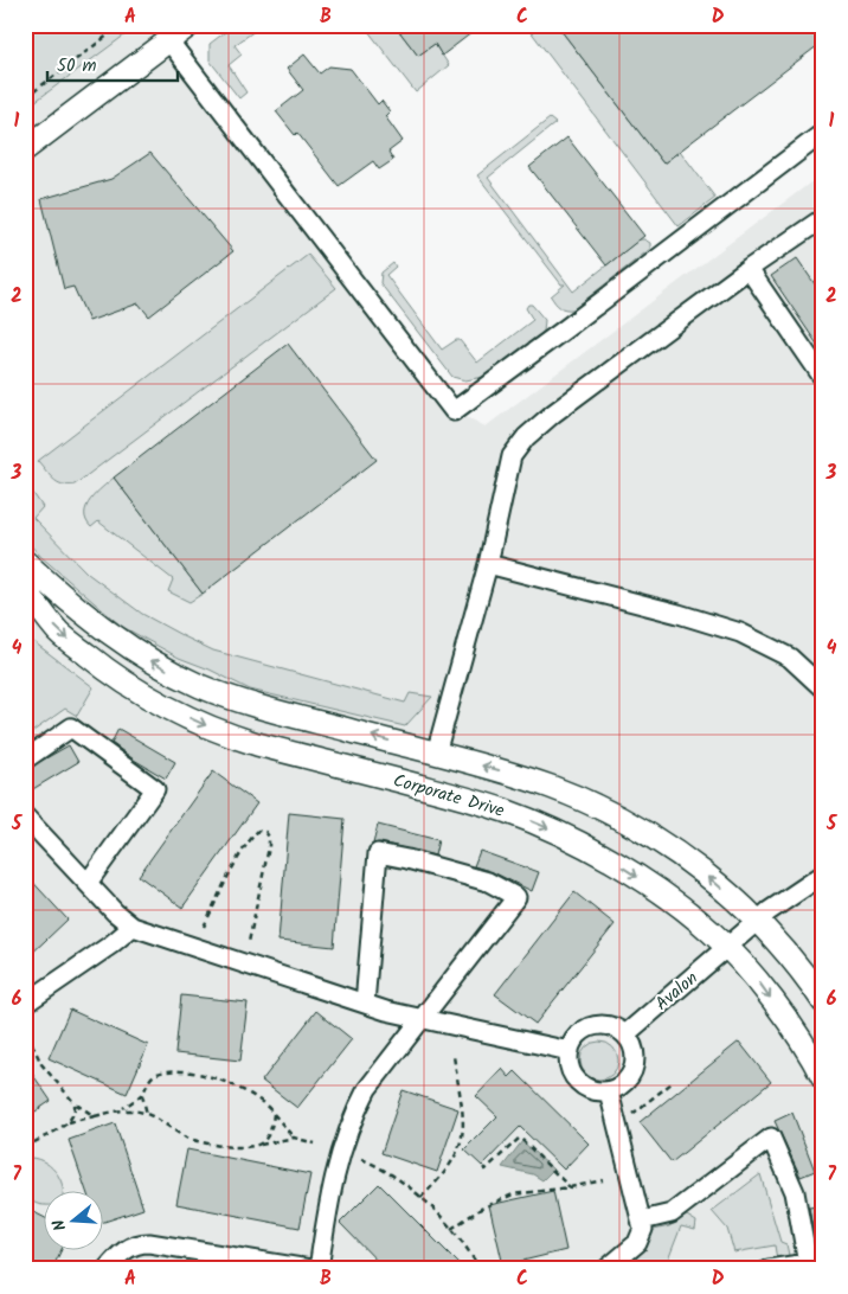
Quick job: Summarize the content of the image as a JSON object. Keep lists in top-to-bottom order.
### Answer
{
  "streets": {
    "main road": ["Corporate Drive"],
    "street": ["Avalon"]
  },
  "crossings": [
    ["Corporate Drive", "Avalon"]
  ],
  "scale_bar": "50 m",
  "north": "left",
  "grid": {
    "columns": [
      "A",
      "B",
      "C",
      "D"
    ],
    "rows": [
      "1",
      "2",
      "3",
      "4",
      "5",
      "6",
      "7"
    ]
  }
}
